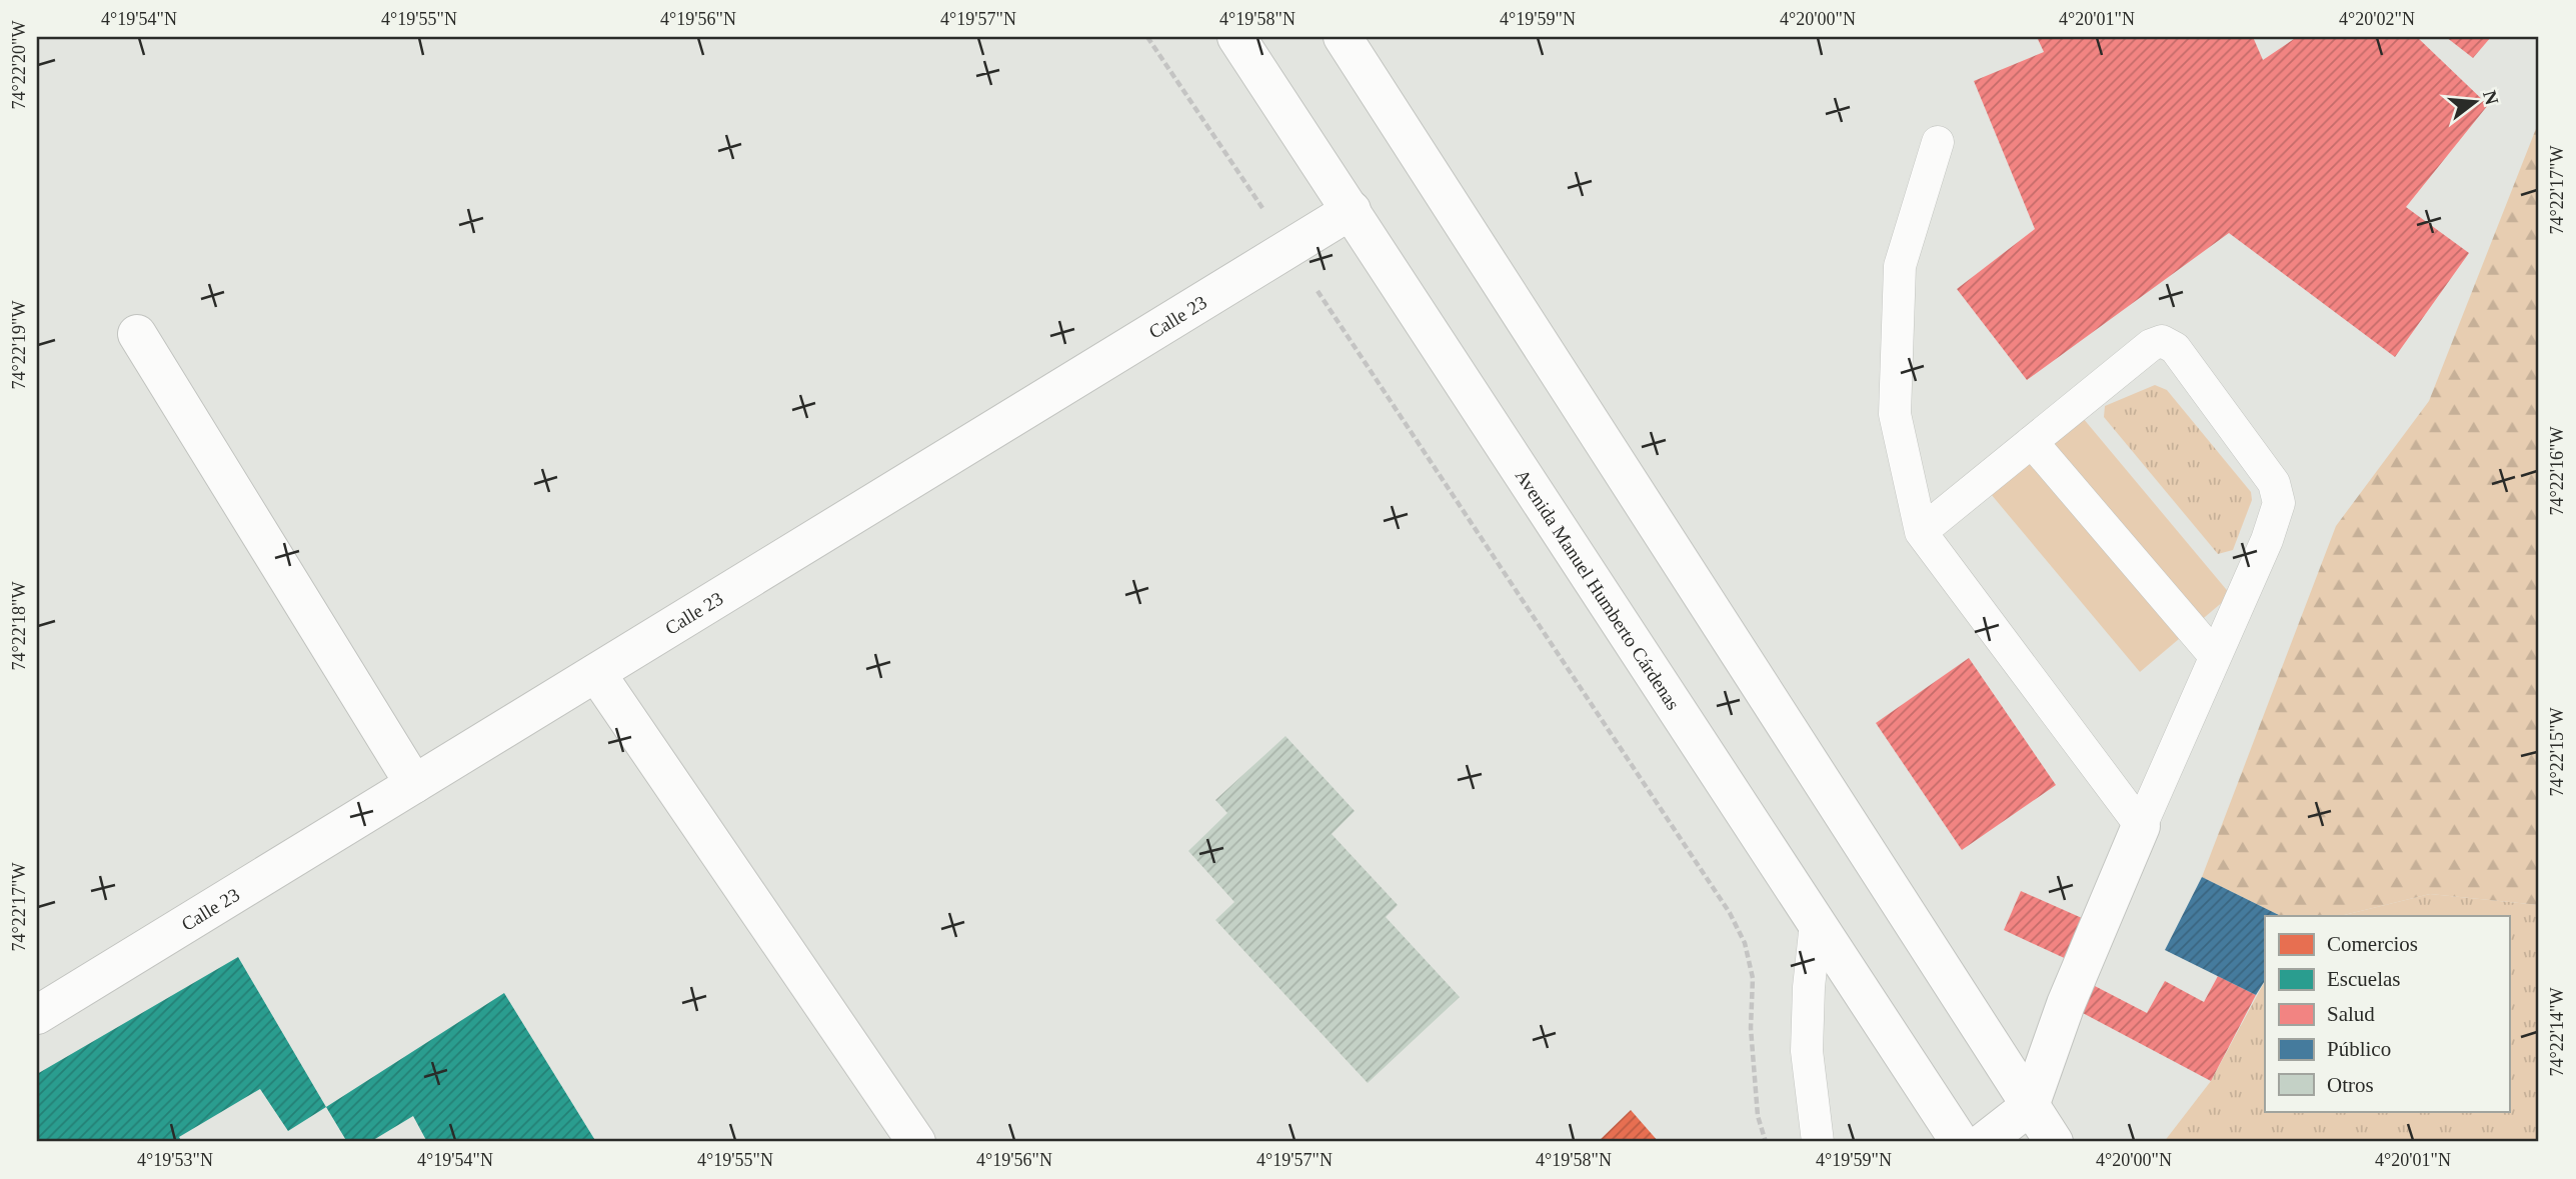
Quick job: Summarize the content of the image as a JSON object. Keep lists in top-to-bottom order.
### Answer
{
  "streets": {
    "street": ["Calle 23", "Avenida Manuel Humberto Cárdenas"]
  },
  "crossings": [
    ["Calle 23", "Avenida Manuel Humberto Cárdenas"]
  ],
  "legend": [
    "Comercios",
    "Escuelas",
    "Salud",
    "Público",
    "Otros"
  ],
  "north": "right",
  "coordinates": [
    "4°19'54\"N",
    "4°19'55\"N",
    "4°19'56\"N",
    "4°19'57\"N",
    "4°19'58\"N",
    "4°19'59\"N",
    "4°20'00\"N",
    "4°20'01\"N",
    "4°20'02\"N",
    "74°22'20\"W",
    "74°22'17\"W",
    "74°22'19\"W",
    "74°22'16\"W",
    "74°22'18\"W",
    "74°22'15\"W",
    "74°22'14\"W",
    "4°19'53\"N"
  ]
}
